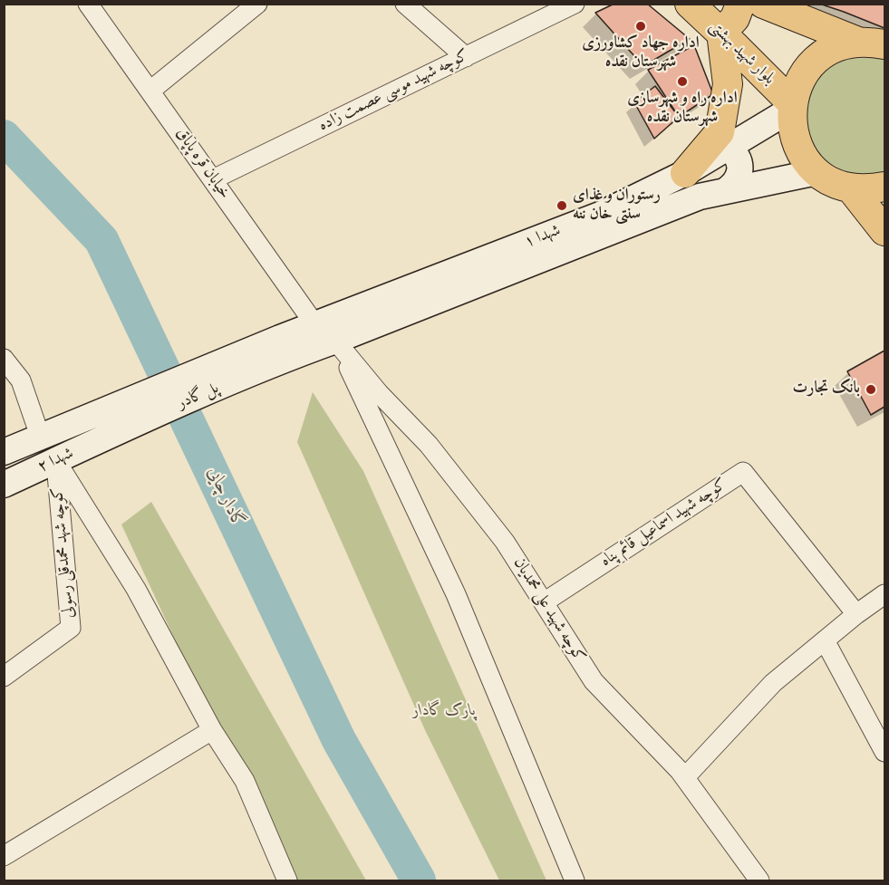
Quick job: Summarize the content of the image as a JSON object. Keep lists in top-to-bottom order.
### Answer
{
  "streets": {
    "main road": [
      "بلوار شهید بهشتی",
      "شهدا ۱",
      "پل گادر",
      "شهدا ۲"
    ],
    "street": [
      "کوچه شهید موسی عصمت زاده",
      "خیابان قره پاپاق",
      "کوچه شهید اسماعیل قائم پناه",
      "کوچه شهد محمدقلی رسولی",
      "کوچه شهید علی محمدیان"
    ]
  },
  "crossings": [
    ["بلوار شهید بهشتی", "شهدا ۱"],
    ["کوچه شهید موسی عصمت زاده", "خیابان قره پاپاق"],
    ["خیابان قره پاپاق", "شهدا ۱"],
    ["شهدا ۱", "پل گادر"],
    ["شهدا ۱", "کوچه شهید علی محمدیان"],
    ["پل گادر", "شهدا ۲"],
    ["شهدا ۲", "کوچه شهد محمدقلی رسولی"],
    ["کوچه شهید اسماعیل قائم پناه", "کوچه شهید علی محمدیان"]
  ],
  "water": ["گادار چایی"],
  "parks": ["پارک گادار"],
  "places": [
    "اداره جهاد کشاورزی شهرستان نقده",
    "اداره راه و شهرسازی شهرستان نقده",
    "رستوران و غذای سنتی خان ننه",
    "بانک تجارت"
  ]
}
